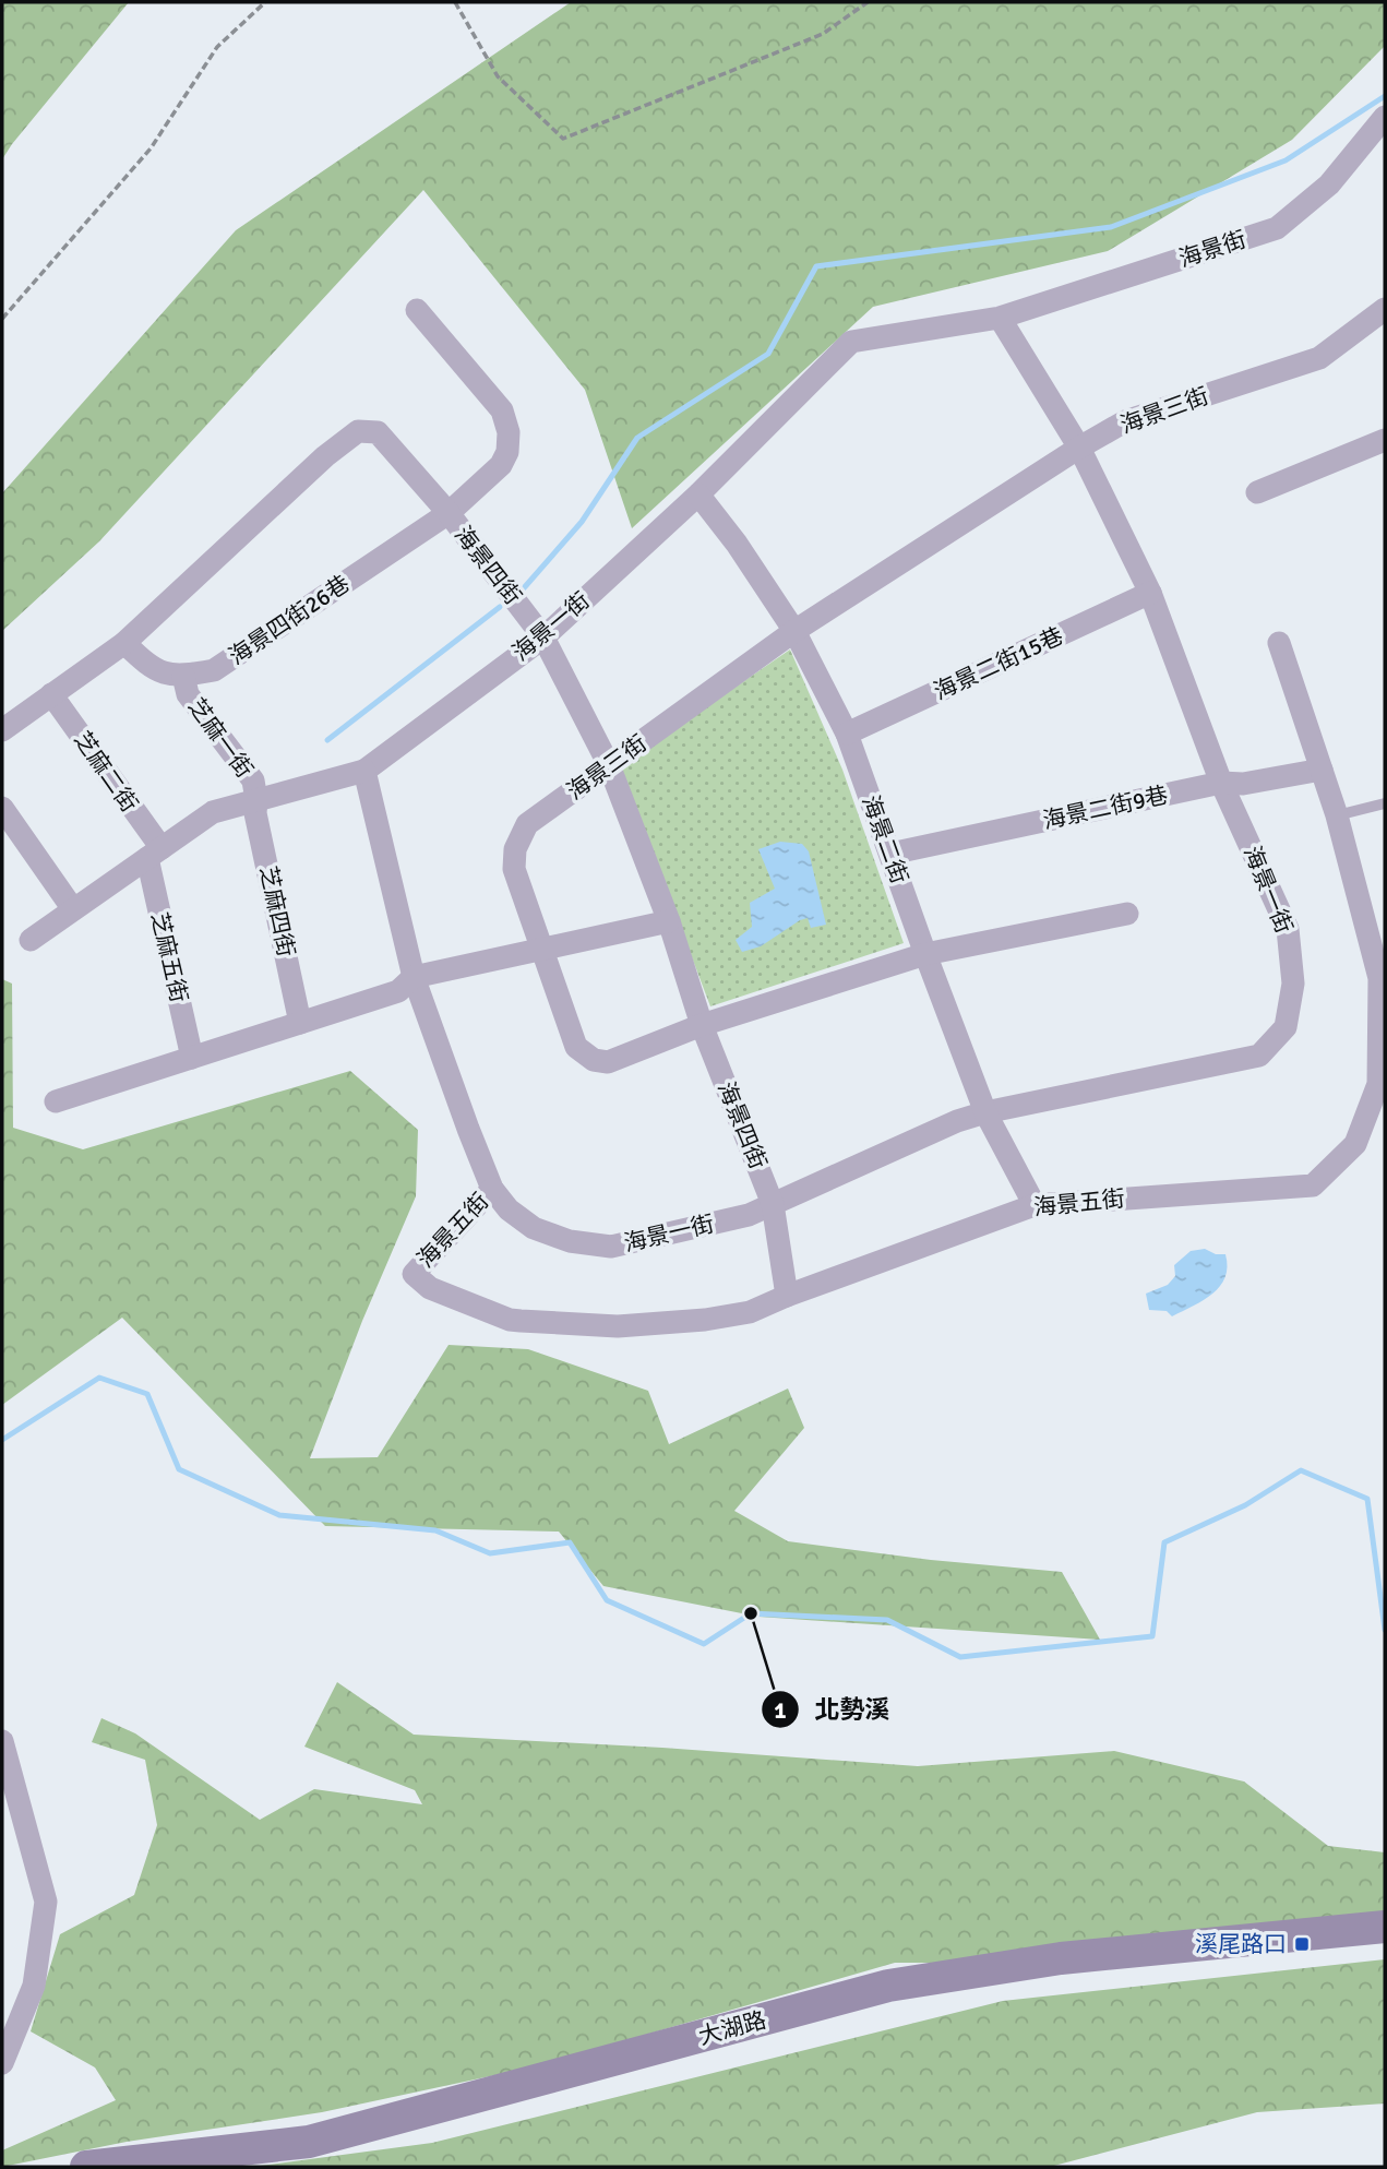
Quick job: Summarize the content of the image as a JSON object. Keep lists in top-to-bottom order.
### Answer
{
  "streets": {
    "street": [
      "海景街",
      "海景三街",
      "海景四街",
      "海景四街26巷",
      "海景一街",
      "海景二街15巷",
      "芝麻一街",
      "芝麻二街",
      "海景二街9巷",
      "海景二街",
      "芝麻四街",
      "芝麻五街",
      "海景五街",
      "大湖路"
    ]
  },
  "crossings": [
    ["海景街", "海景一街"],
    ["海景三街", "海景四街"],
    ["海景三街", "海景一街"],
    ["海景三街", "海景二街"],
    ["海景四街", "海景四街26巷"],
    ["海景四街", "海景一街"],
    ["海景四街", "芝麻二街"],
    ["海景四街", "海景五街"],
    ["海景四街26巷", "芝麻一街"],
    ["海景一街", "海景二街15巷"],
    ["海景一街", "海景二街9巷"],
    ["海景一街", "海景二街"],
    ["海景一街", "海景五街"],
    ["海景二街15巷", "海景二街"],
    ["芝麻一街", "芝麻四街"],
    ["芝麻二街", "芝麻五街"],
    ["海景二街9巷", "海景二街"],
    ["海景二街9巷", "海景五街"],
    ["海景二街", "海景五街"]
  ],
  "places": {
    "other": ["北勢溪"],
    "transit": ["溪尾路口"]
  }
}
